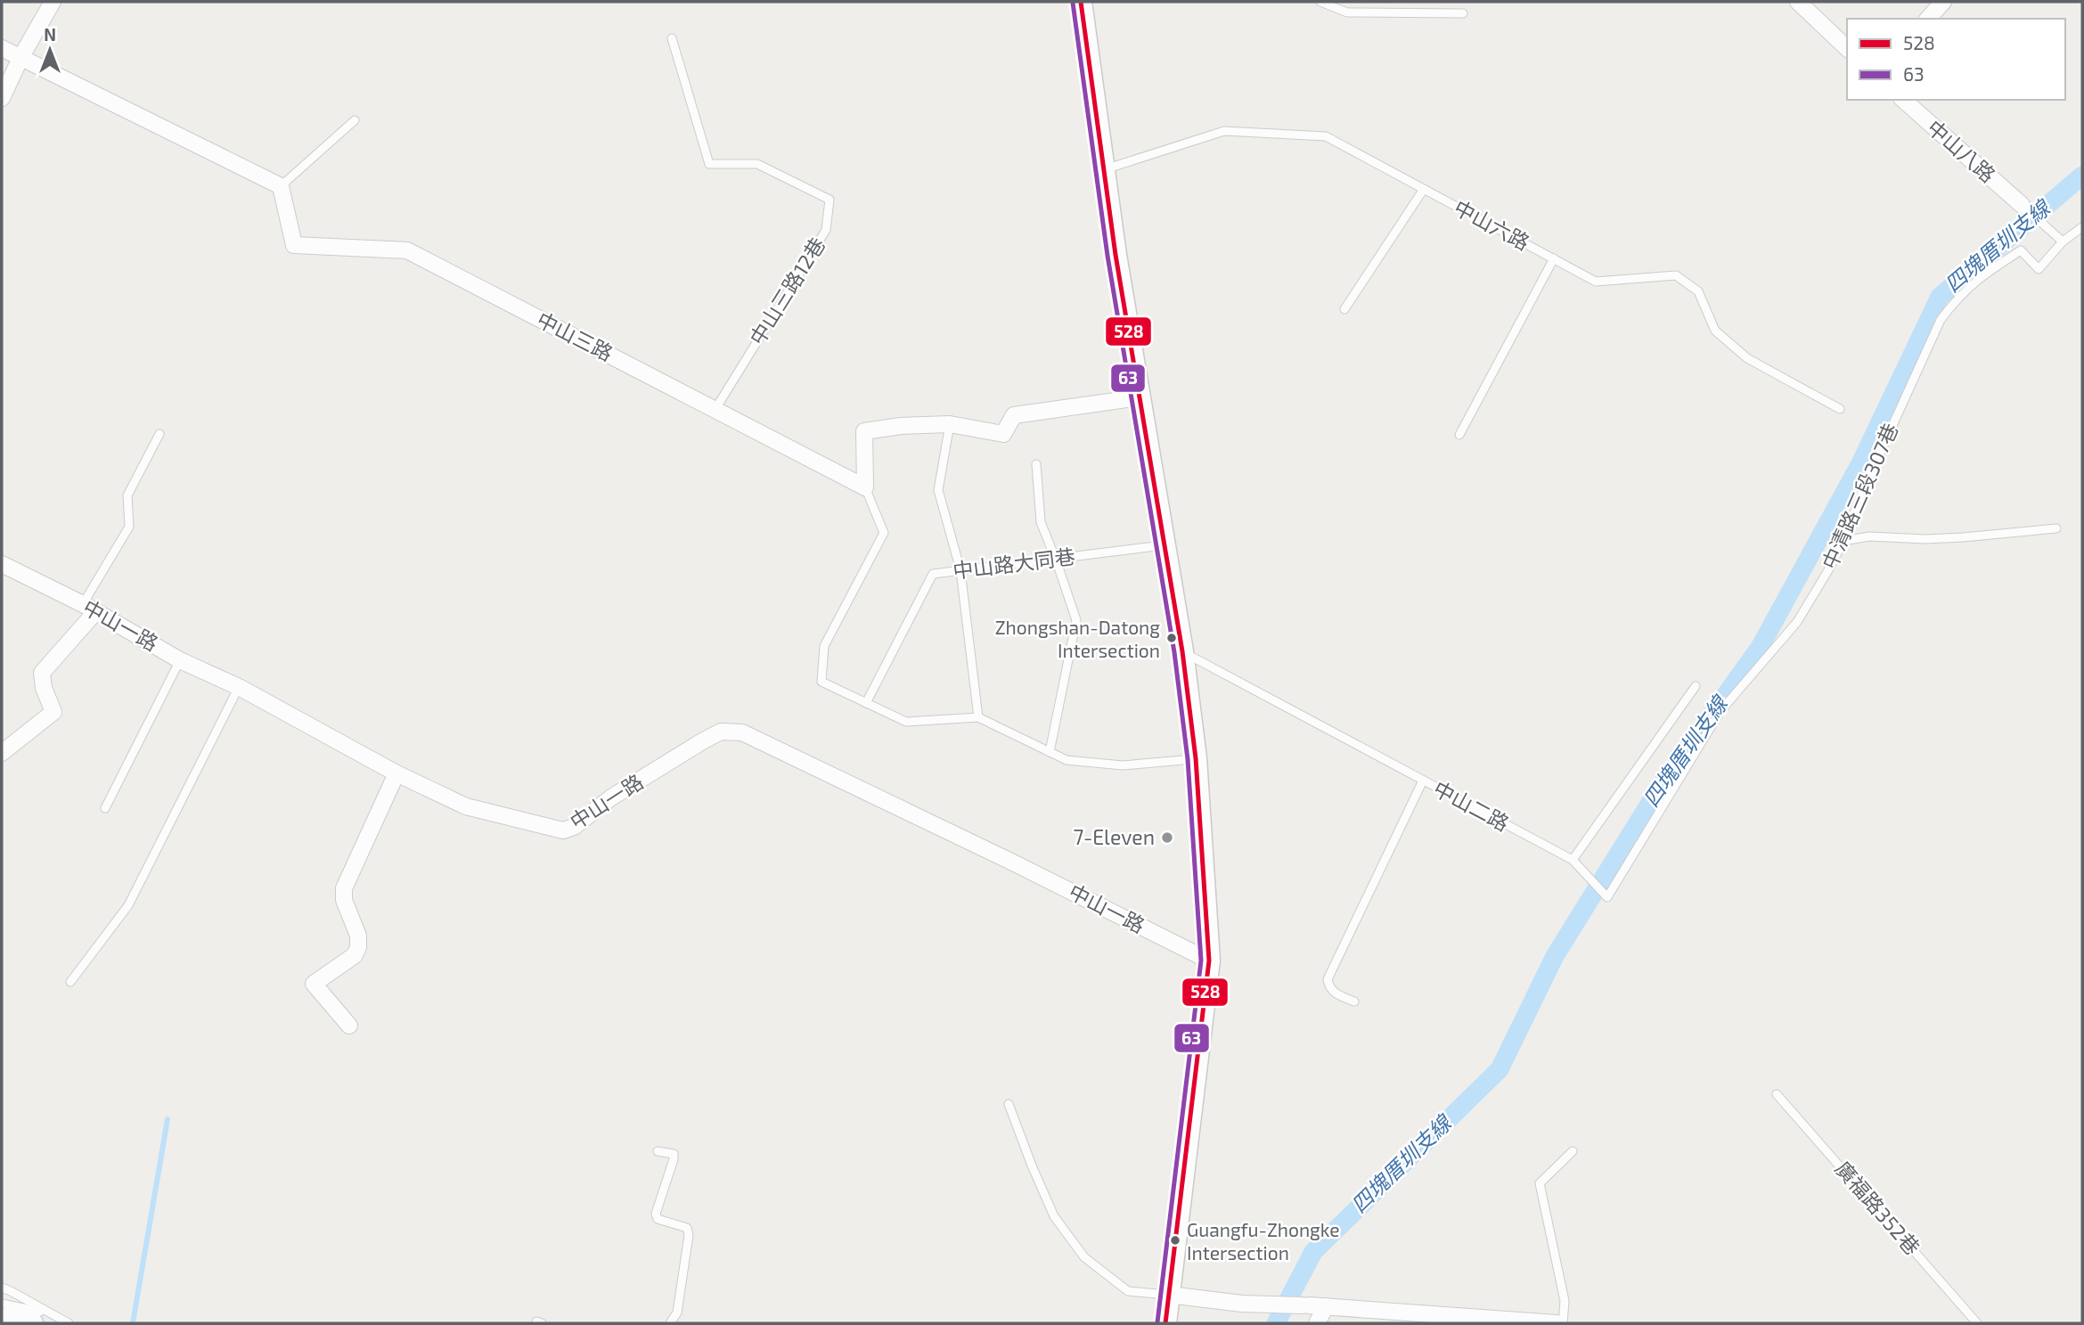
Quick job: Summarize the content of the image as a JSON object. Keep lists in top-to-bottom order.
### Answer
{
  "streets": {
    "street": ["中山八路", "中山三路", "中山一路"],
    "lane": [
      "中山六路",
      "中山三路12巷",
      "中清路三段307巷",
      "中山路大同巷",
      "中山二路",
      "廣福路352巷"
    ]
  },
  "crossings": [
    ["中山三路12巷", "中山三路"],
    ["中清路三段307巷", "中山二路"]
  ],
  "water": ["四塊厝圳支線"],
  "places": ["Zhongshan-Datong Intersection", "7-Eleven", "Guangfu-Zhongke Intersection"],
  "lines": ["transit line 528", "transit line 63"],
  "legend": ["528", "63"],
  "north": "top"
}
